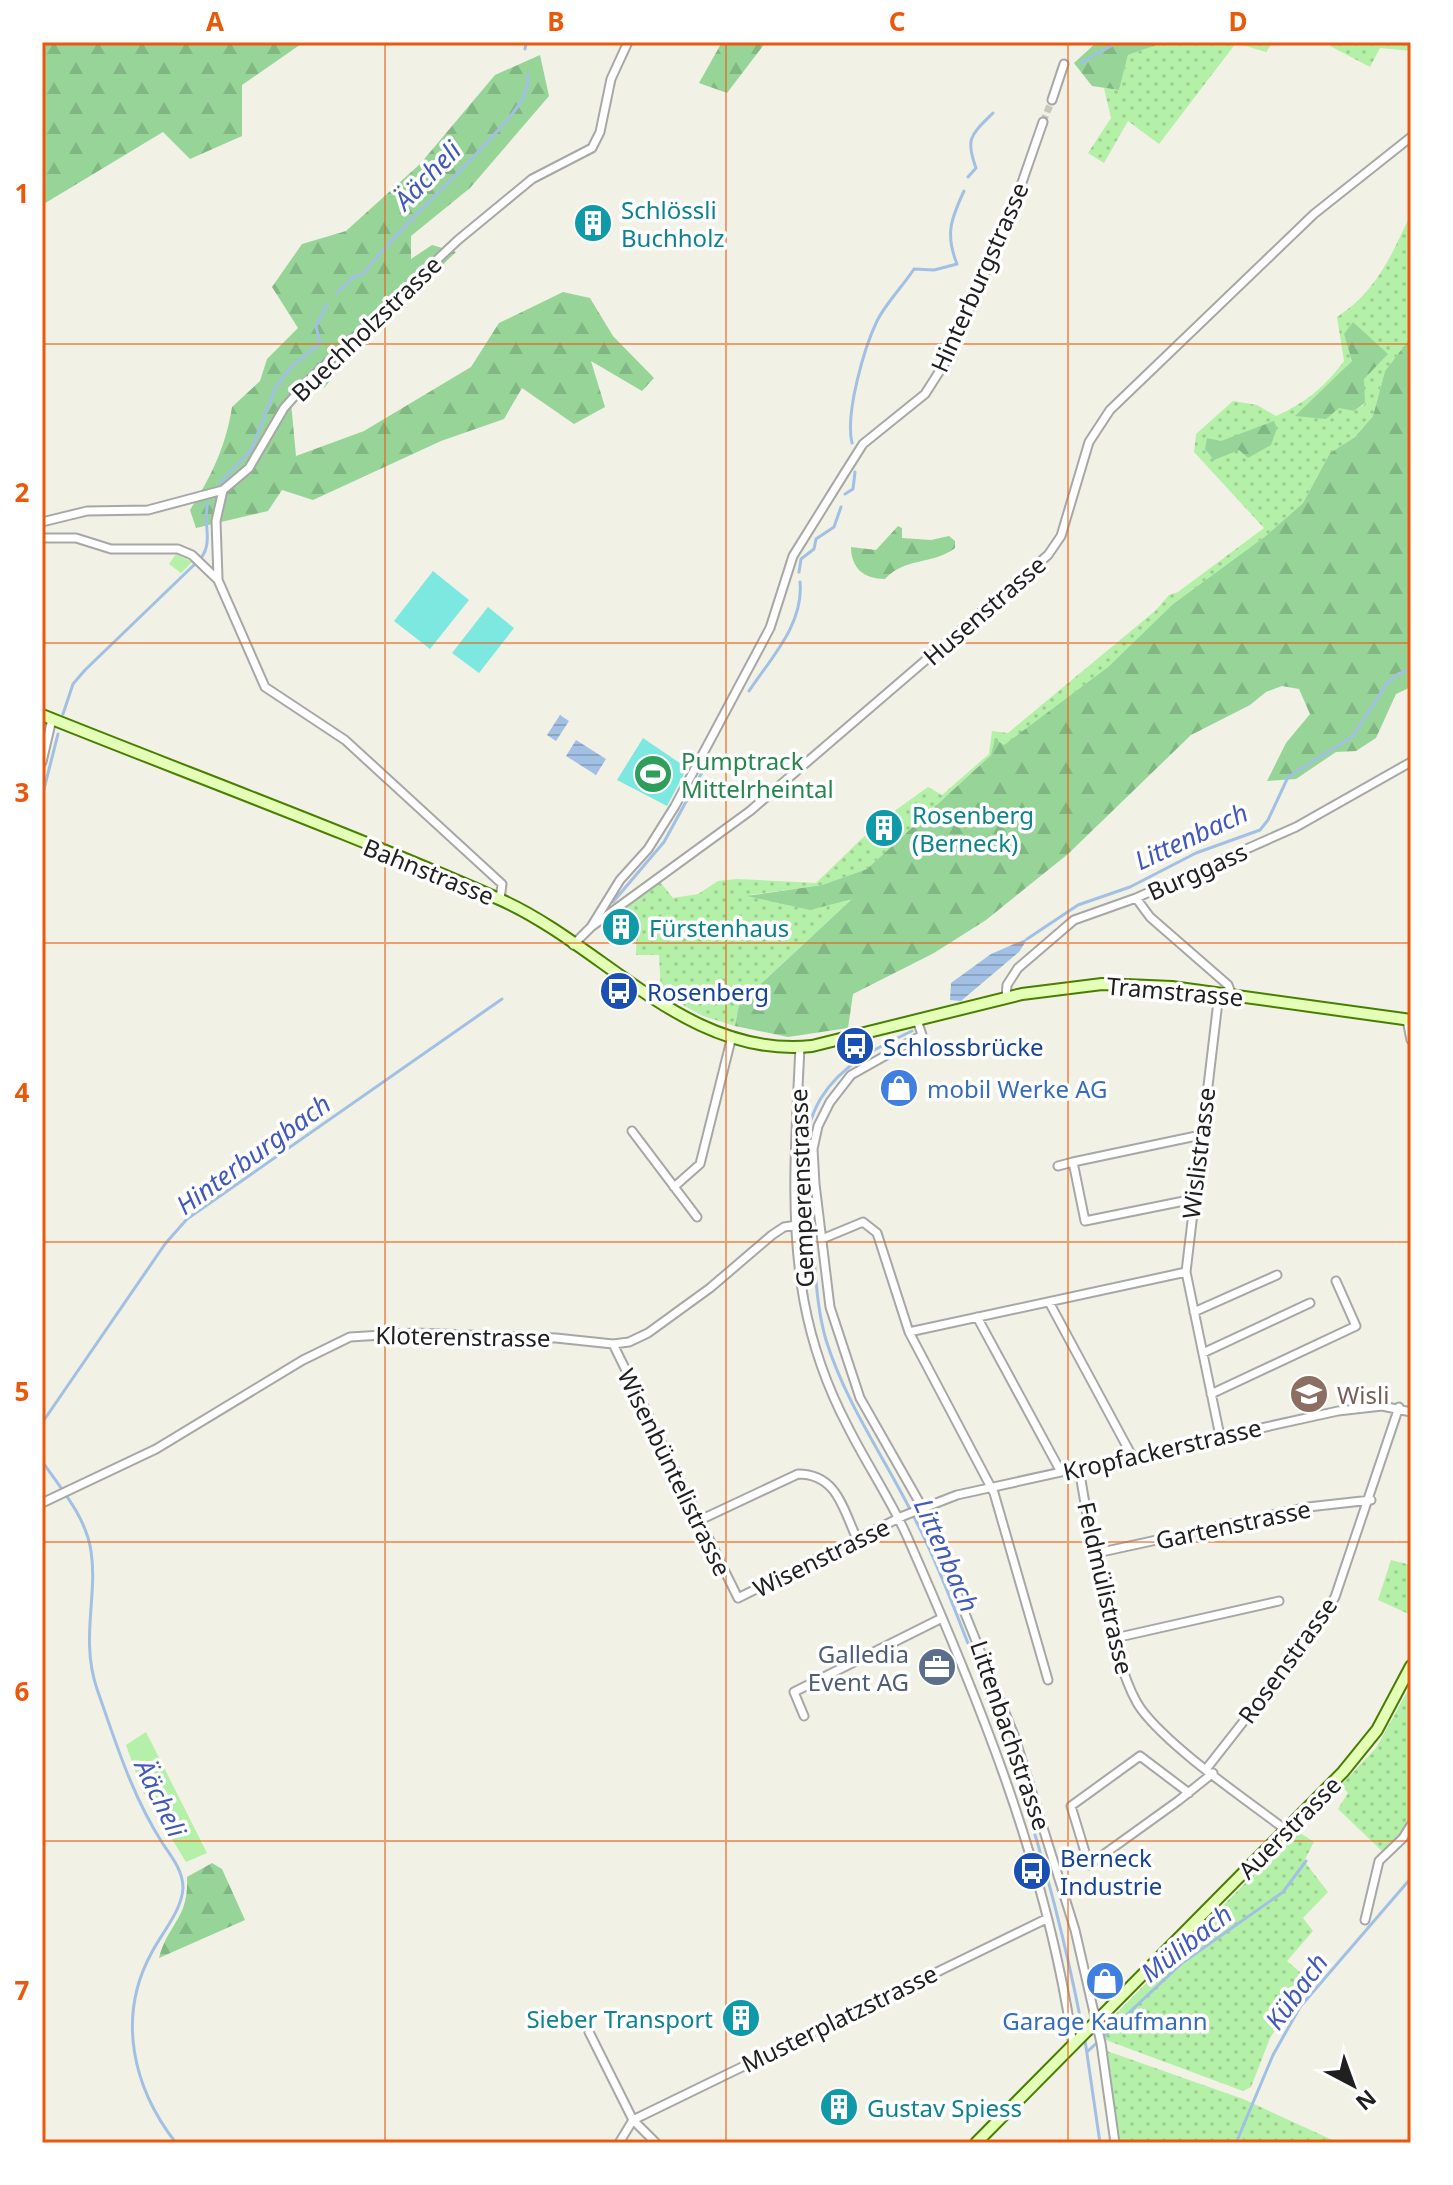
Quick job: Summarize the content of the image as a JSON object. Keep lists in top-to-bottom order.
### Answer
{
  "streets": {
    "main road": ["Bahnstrasse", "Tramstrasse", "Auerstrasse"],
    "street": [
      "Hinterburgstrasse",
      "Buechholzstrasse",
      "Husenstrasse",
      "Burggass",
      "Wislistrasse",
      "Gemperenstrasse",
      "Kloterenstrasse",
      "Kropfackerstrasse",
      "Wisenbüntelistrasse",
      "Gartenstrasse",
      "Wisenstrasse",
      "Feldmülistrasse",
      "Rosenstrasse",
      "Littenbachstrasse",
      "Musterplatzstrasse"
    ]
  },
  "crossings": [
    ["Hinterburgstrasse", "Husenstrasse"],
    ["Hinterburgstrasse", "Bahnstrasse"],
    ["Bahnstrasse", "Tramstrasse"],
    ["Bahnstrasse", "Gemperenstrasse"],
    ["Burggass", "Tramstrasse"],
    ["Tramstrasse", "Wislistrasse"],
    ["Tramstrasse", "Gemperenstrasse"],
    ["Tramstrasse", "Littenbachstrasse"],
    ["Wislistrasse", "Kropfackerstrasse"],
    ["Gemperenstrasse", "Kloterenstrasse"],
    ["Gemperenstrasse", "Wisenstrasse"],
    ["Gemperenstrasse", "Auerstrasse"],
    ["Gemperenstrasse", "Musterplatzstrasse"],
    ["Kloterenstrasse", "Wisenbüntelistrasse"],
    ["Kropfackerstrasse", "Wisenstrasse"],
    ["Kropfackerstrasse", "Feldmülistrasse"],
    ["Kropfackerstrasse", "Rosenstrasse"],
    ["Kropfackerstrasse", "Littenbachstrasse"],
    ["Wisenbüntelistrasse", "Wisenstrasse"],
    ["Gartenstrasse", "Feldmülistrasse"],
    ["Gartenstrasse", "Rosenstrasse"],
    ["Wisenstrasse", "Littenbachstrasse"],
    ["Feldmülistrasse", "Rosenstrasse"],
    ["Feldmülistrasse", "Auerstrasse"],
    ["Littenbachstrasse", "Auerstrasse"]
  ],
  "water": [
    "Äächeli",
    "Littenbach",
    "Hinterburgbach",
    "Mülibach",
    "Kübach"
  ],
  "places": {
    "building": [
      "Schlössli Buchholz",
      "Rosenberg (Berneck)",
      "Fürstenhaus",
      "Sieber Transport",
      "Gustav Spiess"
    ],
    "sports": ["Pumptrack Mittelrheintal"],
    "bus stop": ["Rosenberg", "Schlossbrücke", "Berneck Industrie"],
    "shop": ["mobil Werke AG", "Garage Kaufmann"],
    "school or university": ["Wisli"],
    "office": ["Galledia Event AG"]
  },
  "north": "bottom right",
  "grid": {
    "columns": [
      "A",
      "B",
      "C",
      "D"
    ],
    "rows": [
      "1",
      "2",
      "3",
      "4",
      "5",
      "6",
      "7"
    ]
  }
}
